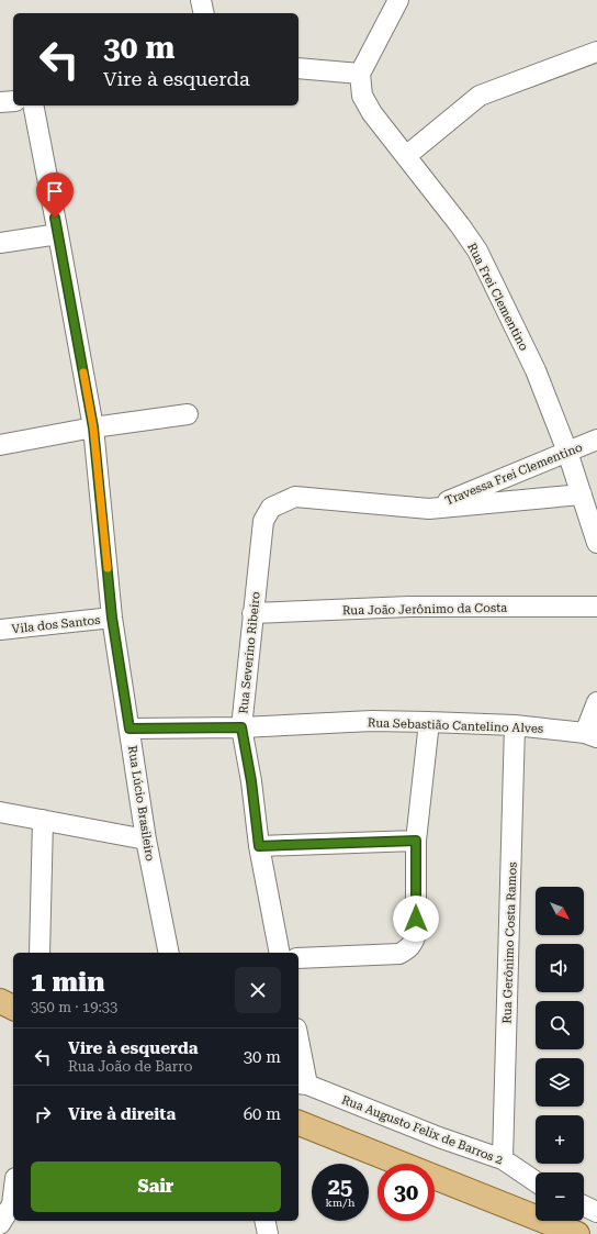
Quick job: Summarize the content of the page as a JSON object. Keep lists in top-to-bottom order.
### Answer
{
  "streets": {
    "street": [
      "Rua Frei Clementino",
      "Travessa Frei Clementino",
      "Rua João Jerônimo da Costa",
      "Vila dos Santos",
      "Rua Severino Ribeiro",
      "Rua Sebastião Cantelino Alves",
      "Rua Lúcio Brasileiro",
      "Rua Gerônimo Costa Ramos",
      "Rua Augusto Felix de Barros 2"
    ]
  },
  "crossings": [
    ["Rua Frei Clementino", "Travessa Frei Clementino"],
    ["Travessa Frei Clementino", "Rua Severino Ribeiro"],
    ["Rua João Jerônimo da Costa", "Rua Severino Ribeiro"],
    ["Vila dos Santos", "Rua Lúcio Brasileiro"],
    ["Rua Severino Ribeiro", "Rua Sebastião Cantelino Alves"],
    ["Rua Sebastião Cantelino Alves", "Rua Lúcio Brasileiro"],
    ["Rua Sebastião Cantelino Alves", "Rua Gerônimo Costa Ramos"],
    ["Rua Gerônimo Costa Ramos", "Rua Augusto Felix de Barros 2"]
  ],
  "north": "bottom right",
  "page": {
    "turn": ["30 m", "Vire à esquerda"],
    "map_buttons": ["+", "−"],
    "heading": ["1 min", "350 m · 19:33"],
    "list": [
      {
        "name": "Vire à esquerda",
        "note": "Rua João de Barro",
        "value": "30 m"
      },
      {
        "name": "Vire à direita",
        "value": "60 m"
      }
    ],
    "buttons": "Sair",
    "speed": "25 km/h",
    "limit": "30"
  }
}
